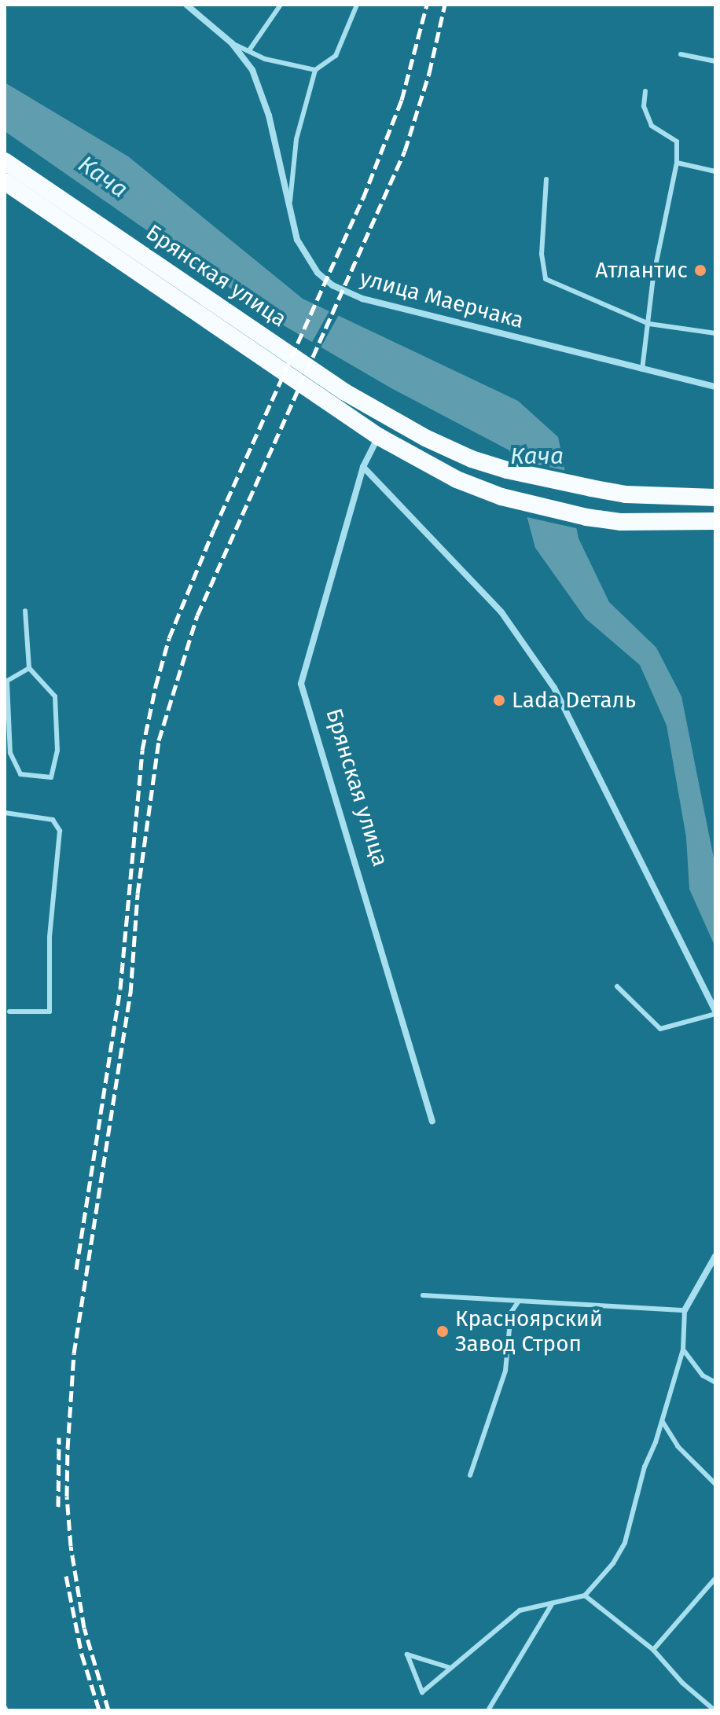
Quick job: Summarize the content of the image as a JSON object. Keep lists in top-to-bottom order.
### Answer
{
  "streets": {
    "highway": ["Брянская улица"],
    "street": ["улица Маерчака"]
  },
  "water": ["Кача"],
  "places": ["Атлантис", "Lada Dеталь", "Красноярский Завод Строп"]
}
